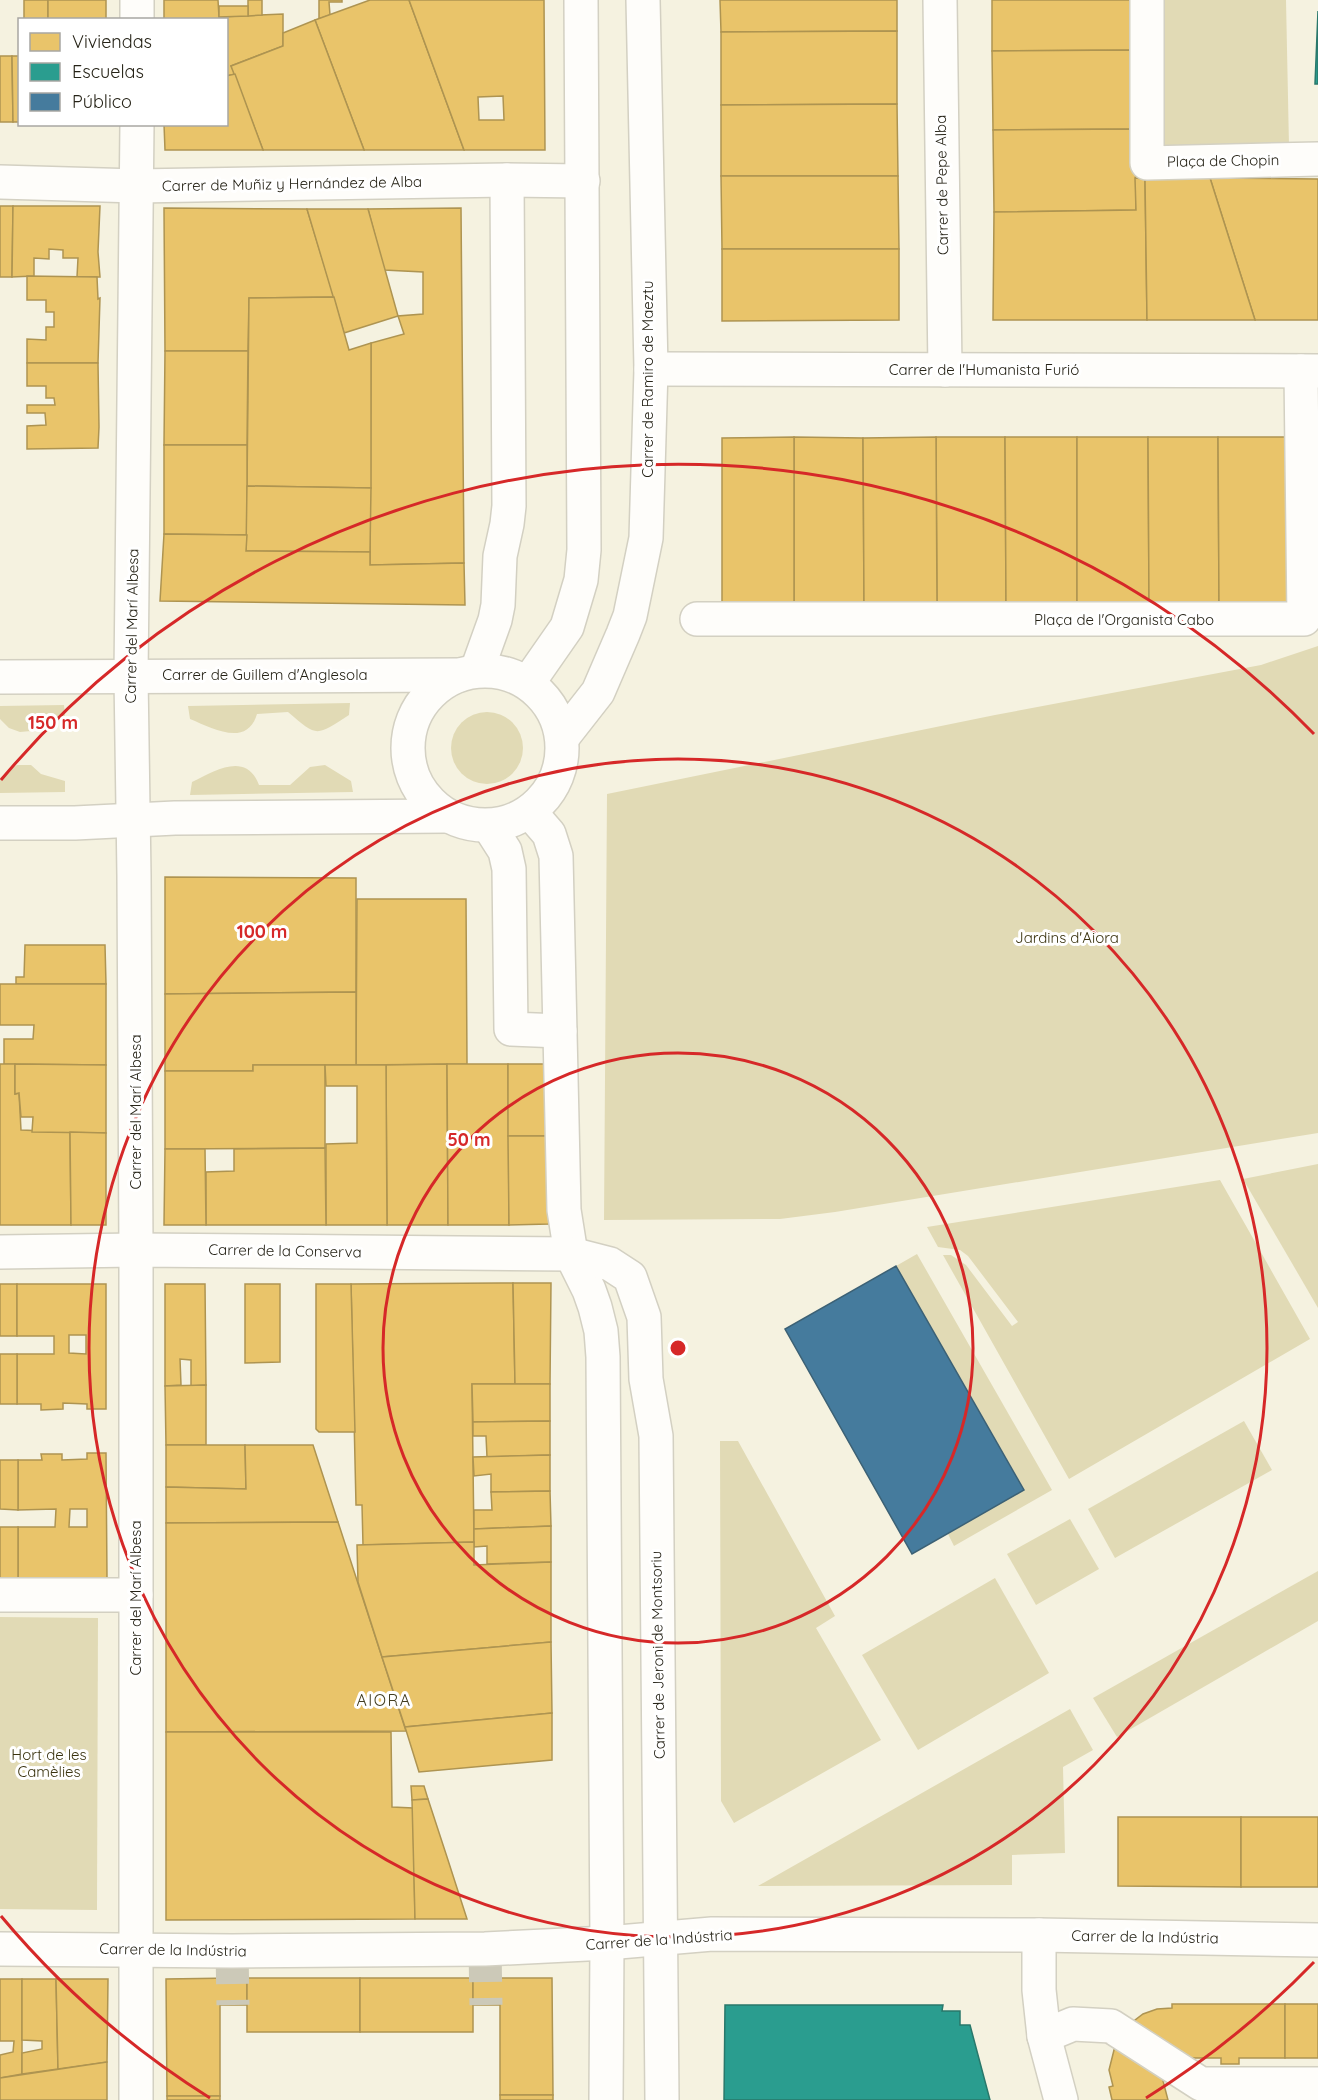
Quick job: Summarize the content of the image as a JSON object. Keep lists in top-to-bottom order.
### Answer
{
  "streets": {
    "street": [
      "Plaça de Chopin",
      "Carrer de Muñiz y Hernández de Alba",
      "Carrer de Pepe Alba",
      "Carrer de l'Humanista Furió",
      "Carrer de Ramiro de Maeztu",
      "Plaça de l'Organista Cabo",
      "Carrer del Marí Albesa",
      "Carrer de Guillem d'Anglesola",
      "Carrer de la Conserva",
      "Carrer de Jeroni de Montsoriu",
      "Carrer de la Indústria"
    ]
  },
  "crossings": [
    ["Carrer de Muñiz y Hernández de Alba", "Carrer del Marí Albesa"],
    ["Carrer de Pepe Alba", "Carrer de l'Humanista Furió"],
    ["Carrer de l'Humanista Furió", "Carrer de Ramiro de Maeztu"],
    ["Carrer de l'Humanista Furió", "Plaça de l'Organista Cabo"],
    ["Carrer de Ramiro de Maeztu", "Carrer de Guillem d'Anglesola"],
    ["Carrer del Marí Albesa", "Carrer de Guillem d'Anglesola"],
    ["Carrer del Marí Albesa", "Carrer de la Conserva"],
    ["Carrer del Marí Albesa", "Carrer de la Indústria"],
    ["Carrer de la Conserva", "Carrer de Jeroni de Montsoriu"],
    ["Carrer de Jeroni de Montsoriu", "Carrer de la Indústria"]
  ],
  "districts": ["AIORA"],
  "parks": ["Jardins d'Aiora", "Hort de les Camèlies"],
  "legend": ["Viviendas", "Escuelas", "Público"],
  "rings": ["150 m", "100 m", "50 m"]
}
